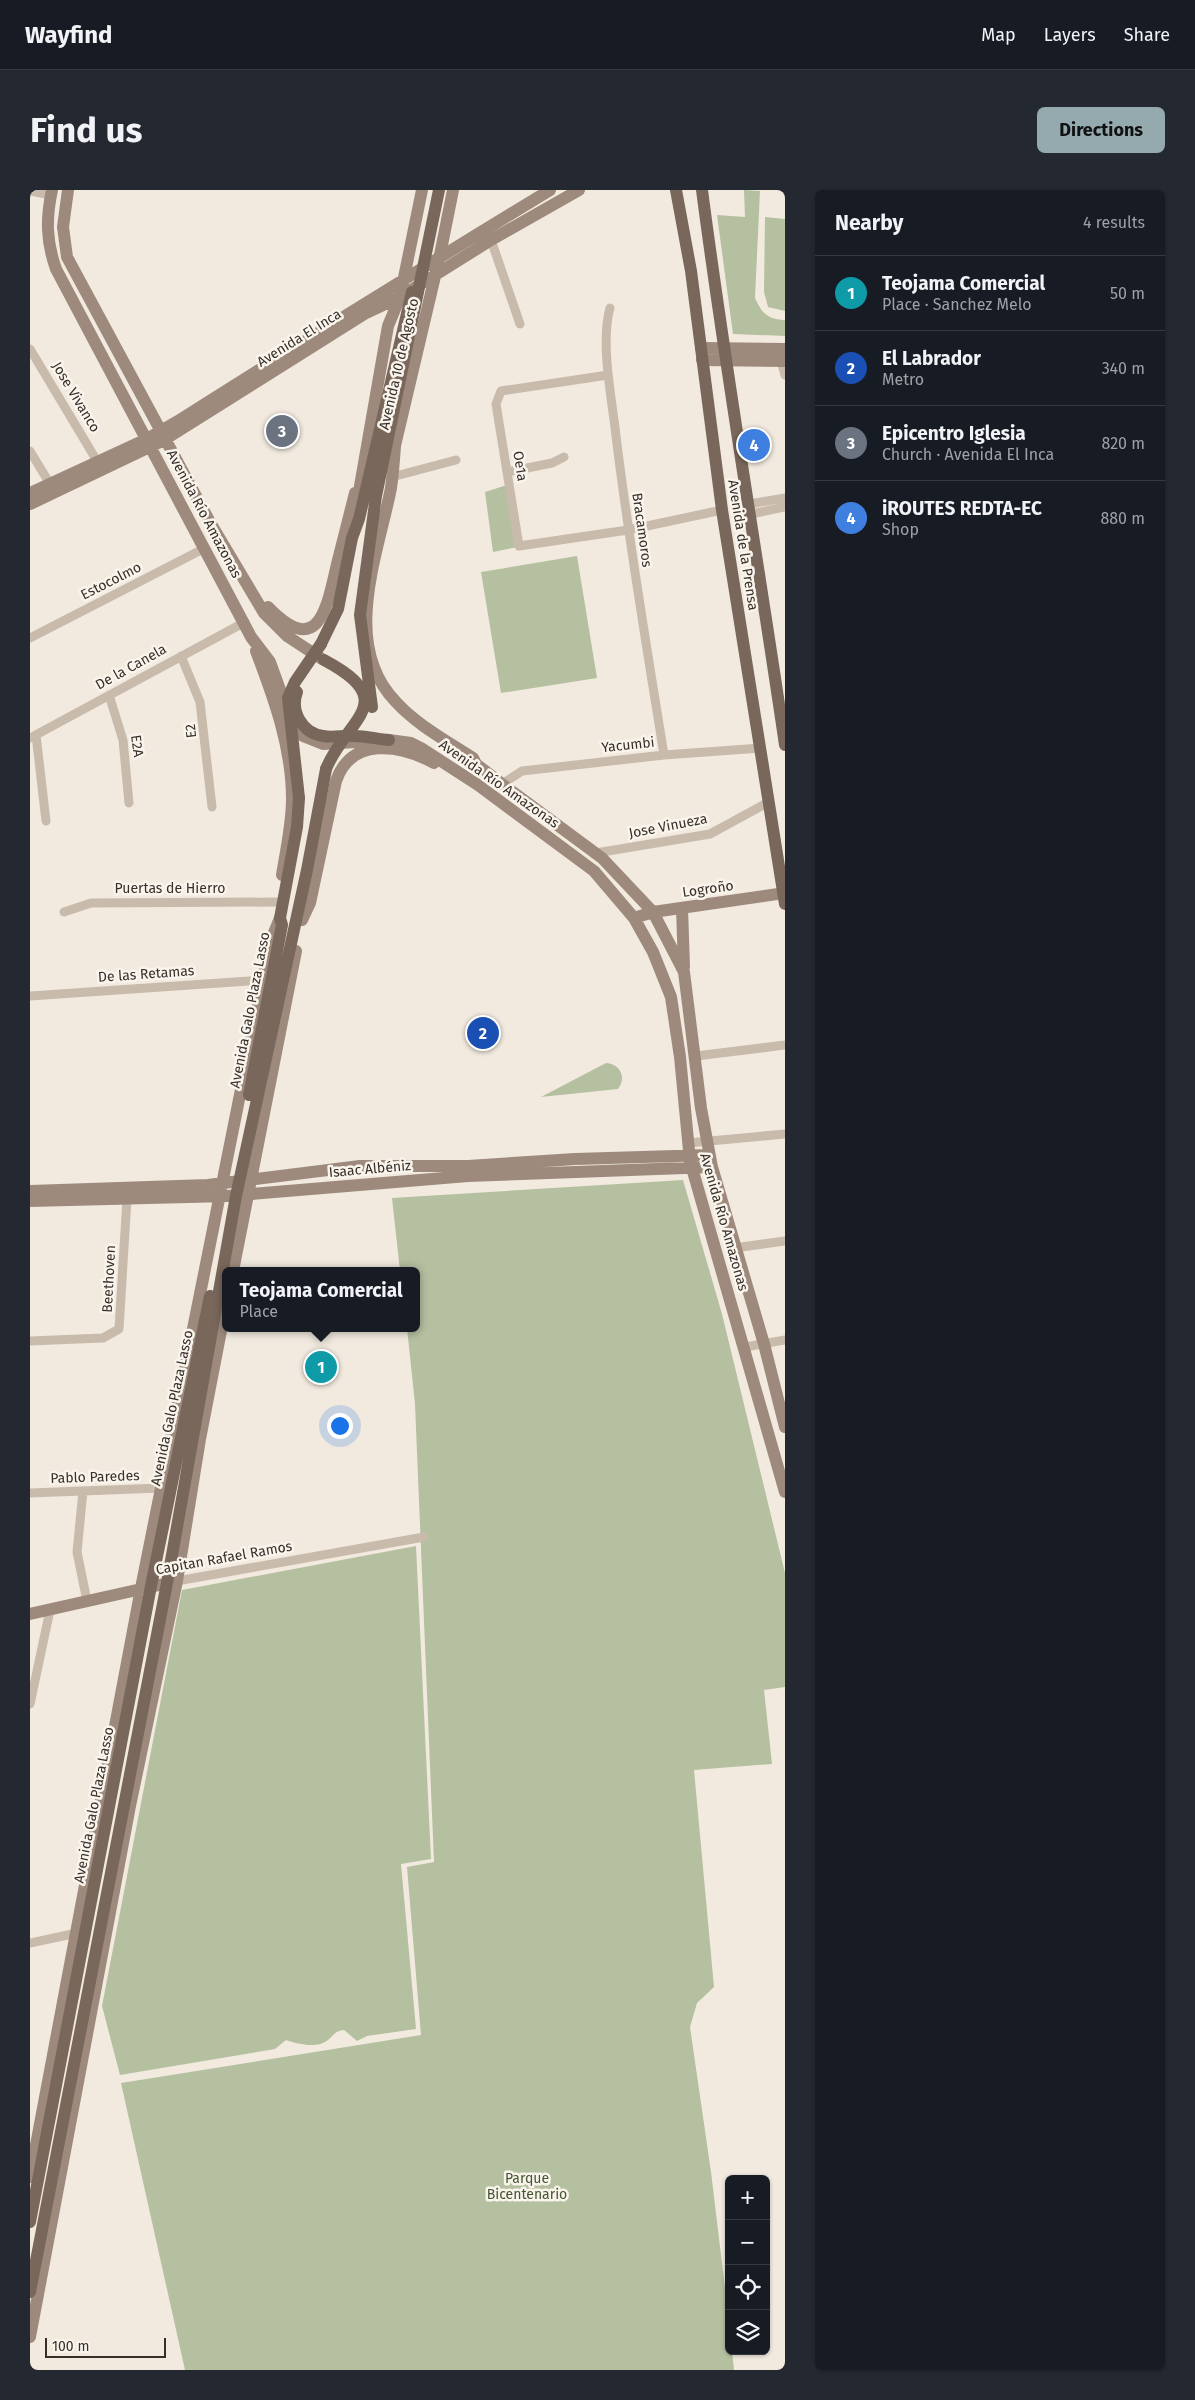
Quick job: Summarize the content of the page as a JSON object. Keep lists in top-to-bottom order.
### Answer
{
  "streets": {
    "main road": [
      "Avenida El Inca",
      "Avenida 10 de Agosto",
      "Avenida Río Amazonas",
      "Avenida de la Prensa",
      "Logroño",
      "Avenida Galo Plaza Lasso",
      "Isaac Albéniz",
      "Capitan Rafael Ramos"
    ],
    "street": [
      "Jose Vivanco",
      "Oe1a",
      "Bracamoros",
      "Estocolmo",
      "De la Canela",
      "E2",
      "Yacumbi",
      "E2A",
      "Jose Vinueza",
      "Puertas de Hierro",
      "De las Retamas",
      "Beethoven",
      "Pablo Paredes"
    ]
  },
  "crossings": [
    ["Avenida El Inca", "Avenida 10 de Agosto"],
    ["Avenida El Inca", "Jose Vivanco"],
    ["Avenida El Inca", "Avenida Río Amazonas"],
    ["Avenida 10 de Agosto", "Avenida Río Amazonas"],
    ["Avenida 10 de Agosto", "Avenida Galo Plaza Lasso"],
    ["Oe1a", "Bracamoros"],
    ["Avenida Río Amazonas", "Estocolmo"],
    ["Avenida Río Amazonas", "De la Canela"],
    ["Avenida Río Amazonas", "Yacumbi"],
    ["Avenida Río Amazonas", "Jose Vinueza"],
    ["Avenida Río Amazonas", "Logroño"],
    ["Avenida Río Amazonas", "Isaac Albéniz"],
    ["Bracamoros", "Yacumbi"],
    ["Avenida de la Prensa", "Yacumbi"],
    ["Avenida de la Prensa", "Jose Vinueza"],
    ["Avenida de la Prensa", "Logroño"],
    ["De la Canela", "E2"],
    ["De la Canela", "E2A"],
    ["De las Retamas", "Avenida Galo Plaza Lasso"],
    ["Avenida Galo Plaza Lasso", "Isaac Albéniz"],
    ["Avenida Galo Plaza Lasso", "Pablo Paredes"],
    ["Avenida Galo Plaza Lasso", "Capitan Rafael Ramos"],
    ["Isaac Albéniz", "Beethoven"]
  ],
  "parks": ["Parque Bicentenario"],
  "scale_bar": "100 m",
  "page": {
    "header": "Wayfind",
    "nav": ["Map", "Layers", "Share"],
    "buttons": "Directions",
    "title": "Find us",
    "heading": ["Nearby", "4 results"],
    "list": [
      {
        "mark": "1",
        "name": "Teojama Comercial",
        "note": "Place · Sanchez Melo",
        "value": "50 m"
      },
      {
        "mark": "2",
        "name": "El Labrador",
        "note": "Metro",
        "value": "340 m"
      },
      {
        "mark": "3",
        "name": "Epicentro Iglesia",
        "note": "Church · Avenida El Inca",
        "value": "820 m"
      },
      {
        "mark": "4",
        "name": "iROUTES REDTA-EC",
        "note": "Shop",
        "value": "880 m"
      }
    ],
    "pins": [
      "3",
      "4",
      "2",
      "1"
    ],
    "popup": ["Teojama Comercial", "Place"],
    "map_buttons": ["+", "−"],
    "scale": "100 m"
  }
}
